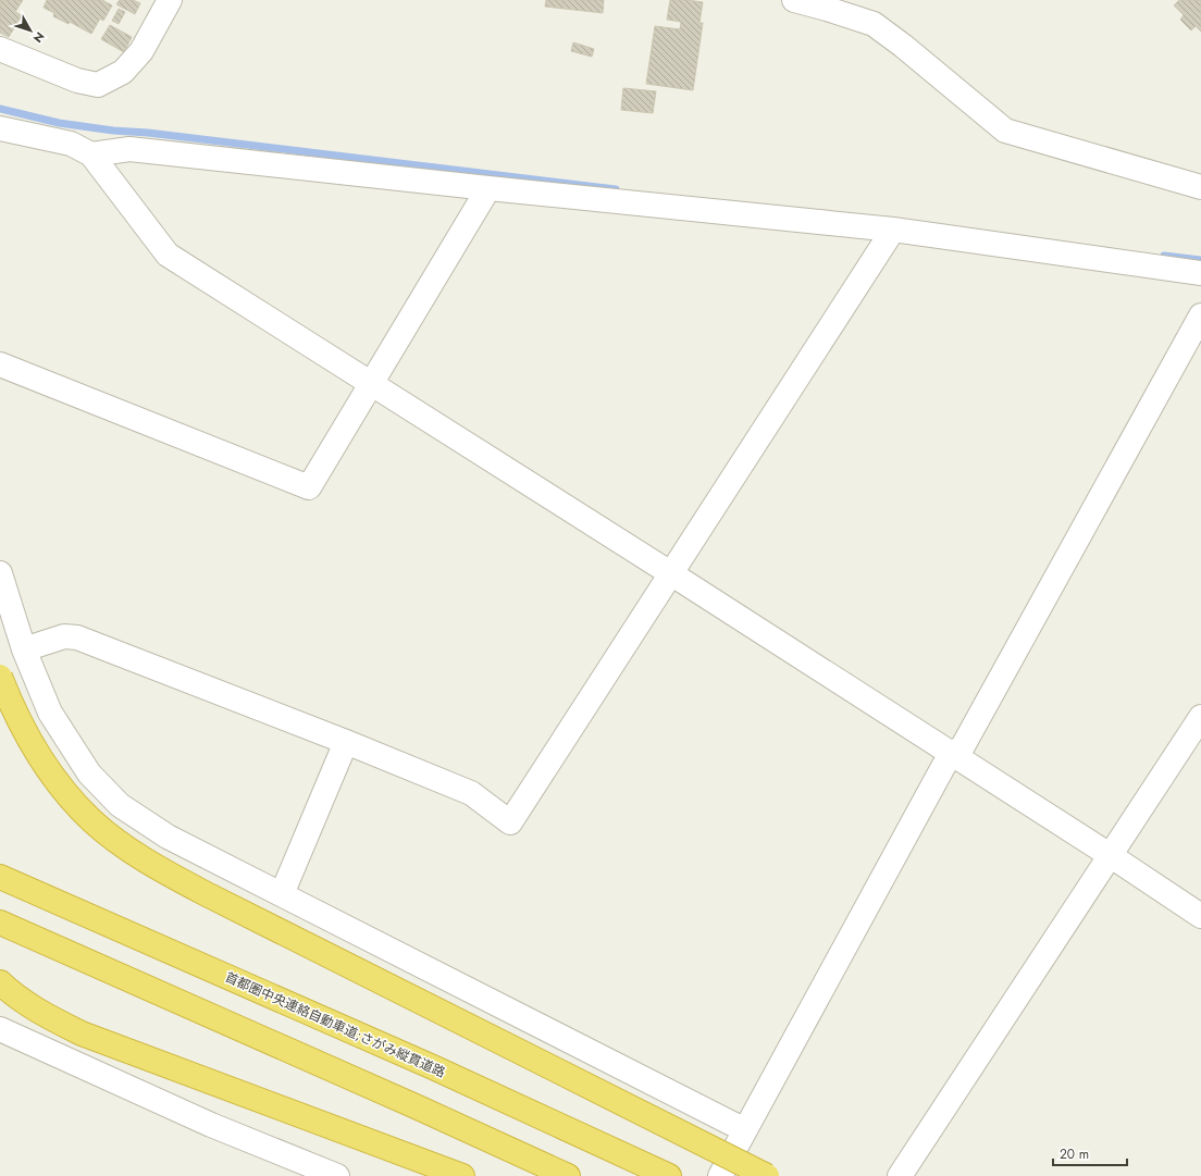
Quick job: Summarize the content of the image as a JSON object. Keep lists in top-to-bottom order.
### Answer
{
  "streets": {
    "highway": ["首都圏中央連絡自動車道;さがみ縦貫道路"]
  },
  "scale_bar": "20 m",
  "north": "bottom right"
}
